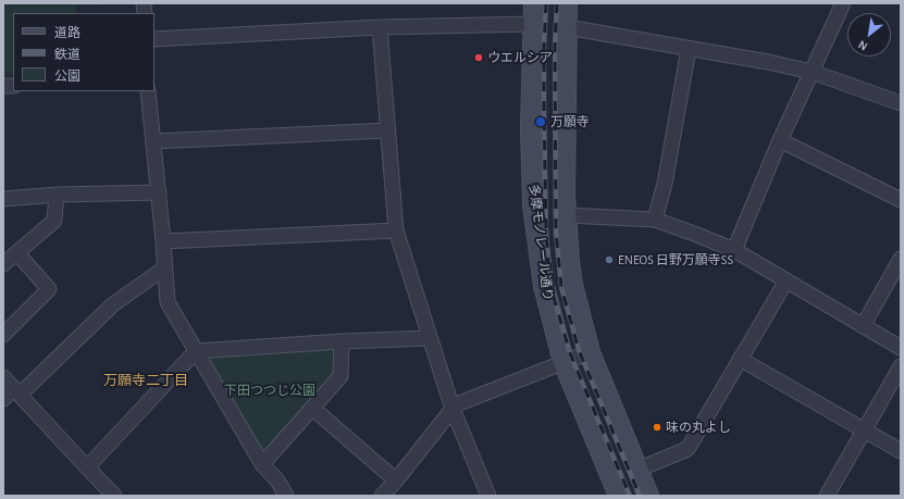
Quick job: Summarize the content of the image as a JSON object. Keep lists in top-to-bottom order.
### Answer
{
  "streets": {
    "main road": ["多摩モノレール通り"]
  },
  "districts": ["万願寺二丁目"],
  "parks": ["下田つつじ公園"],
  "places": [
    "ウエルシア",
    "万願寺",
    "ENEOS 日野万願寺SS",
    "味の丸よし"
  ],
  "legend": ["道路", "鉄道", "公園"],
  "north": "bottom left"
}
